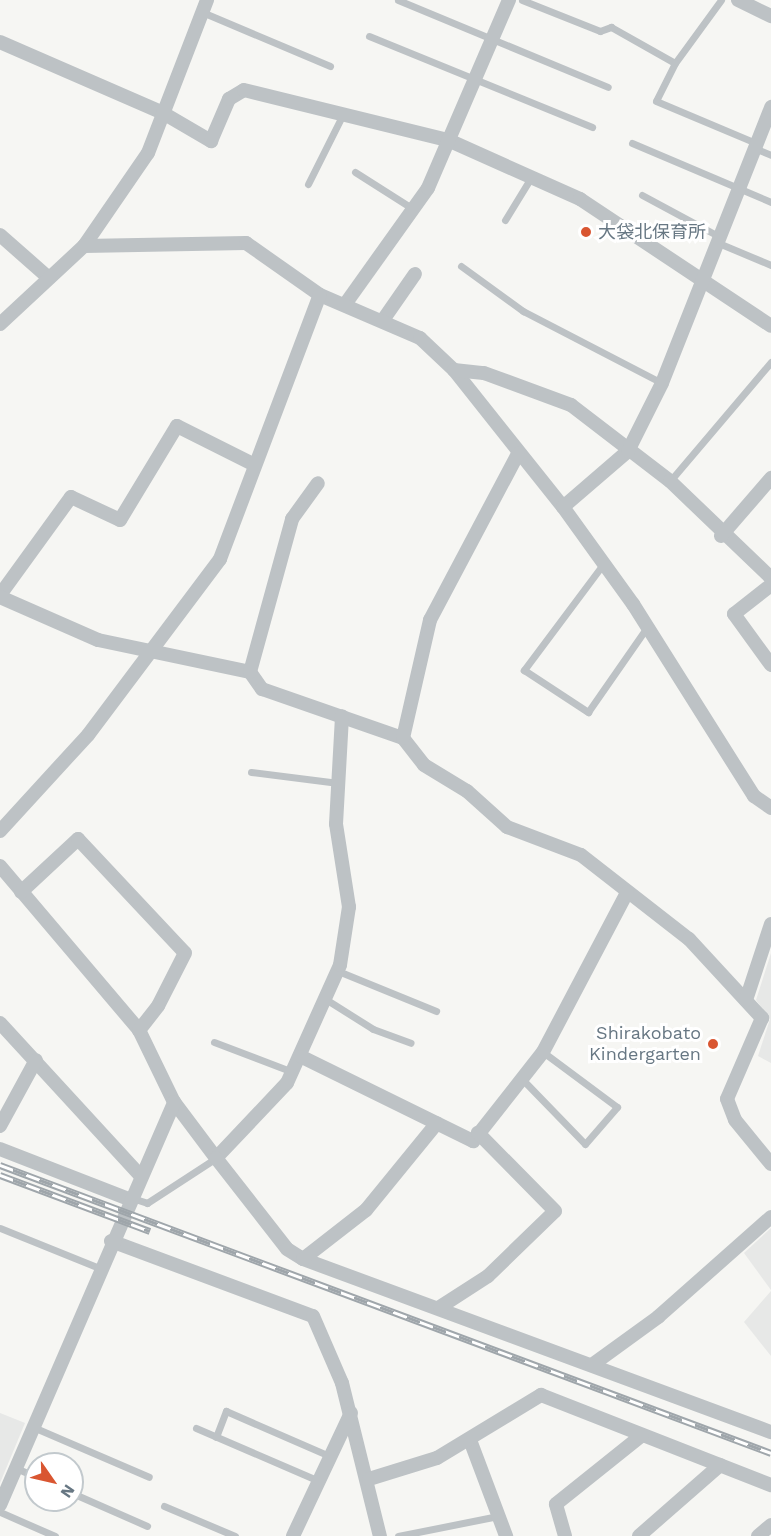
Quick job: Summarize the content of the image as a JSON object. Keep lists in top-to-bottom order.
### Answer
{
  "places": ["大袋北保育所", "Shirakobato Kindergarten"],
  "north": "bottom right"
}
